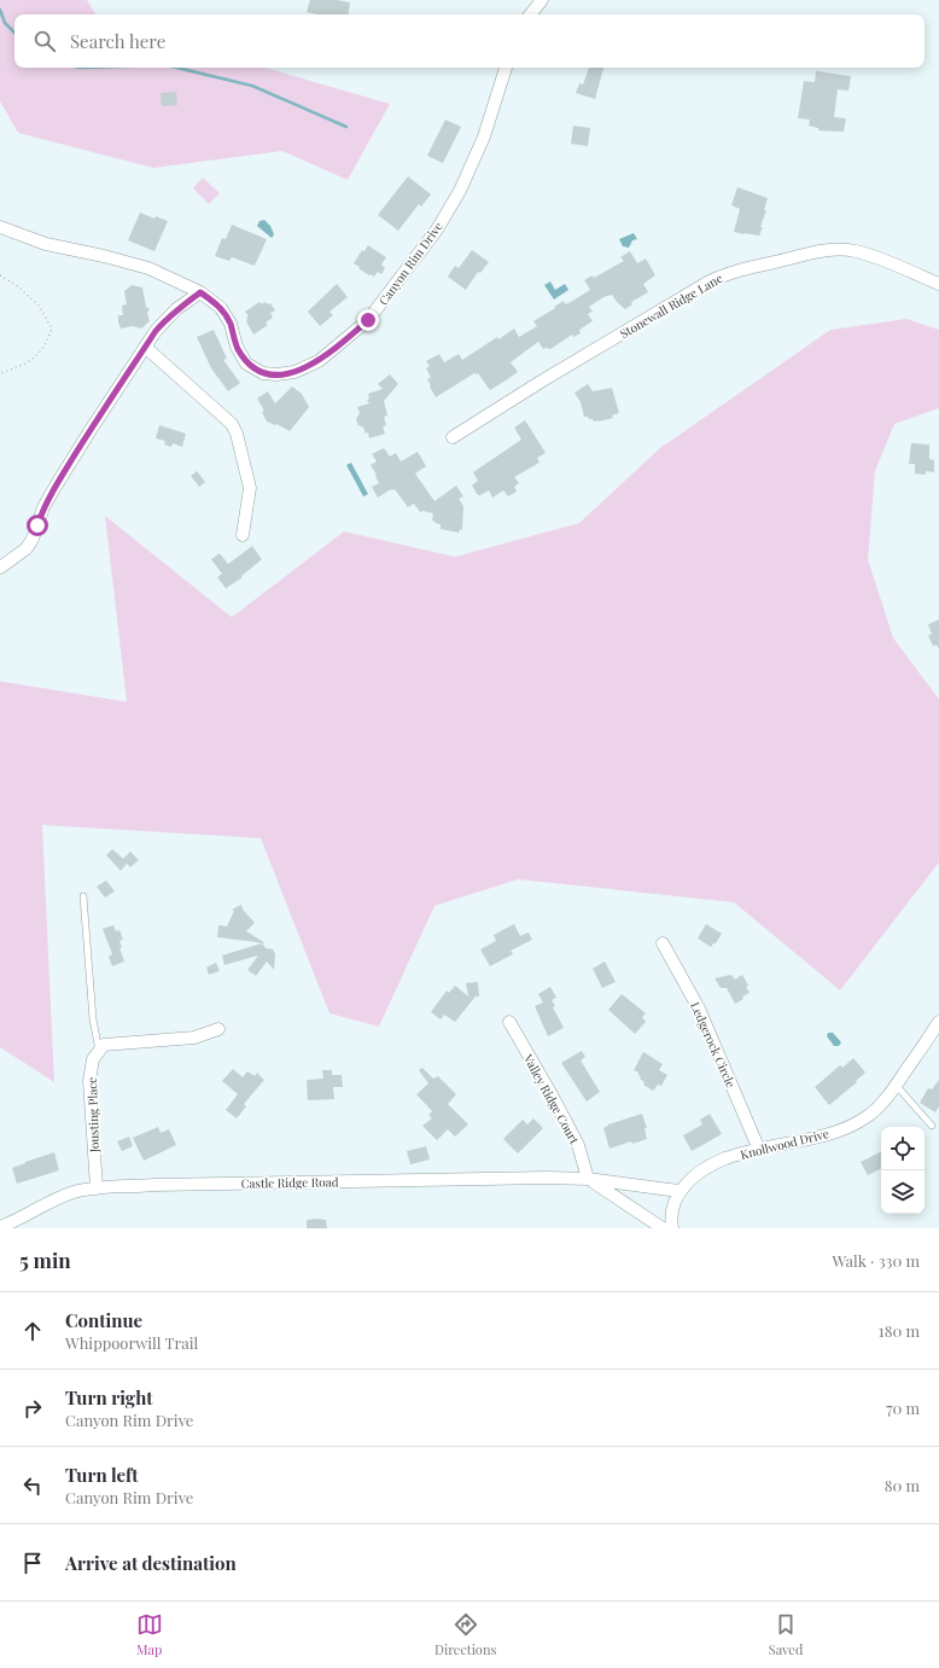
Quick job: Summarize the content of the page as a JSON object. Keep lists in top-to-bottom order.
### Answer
{
  "streets": {
    "street": [
      "Canyon Rim Drive",
      "Stonewall Ridge Lane",
      "Ledgerock Circle",
      "Valley Ridge Court",
      "Jousting Place",
      "Knollwood Drive",
      "Castle Ridge Road"
    ]
  },
  "crossings": [
    ["Ledgerock Circle", "Knollwood Drive"],
    ["Valley Ridge Court", "Castle Ridge Road"],
    ["Jousting Place", "Castle Ridge Road"],
    ["Knollwood Drive", "Castle Ridge Road"]
  ],
  "page": {
    "search": "Search here",
    "heading": ["5 min", "Walk · 330 m"],
    "list": [
      ["Continue", "Whippoorwill Trail", "180 m"],
      ["Turn right", "Canyon Rim Drive", "70 m"],
      ["Turn left", "Canyon Rim Drive", "80 m"],
      "Arrive at destination"
    ],
    "nav": ["Map", "Directions", "Saved"]
  }
}
